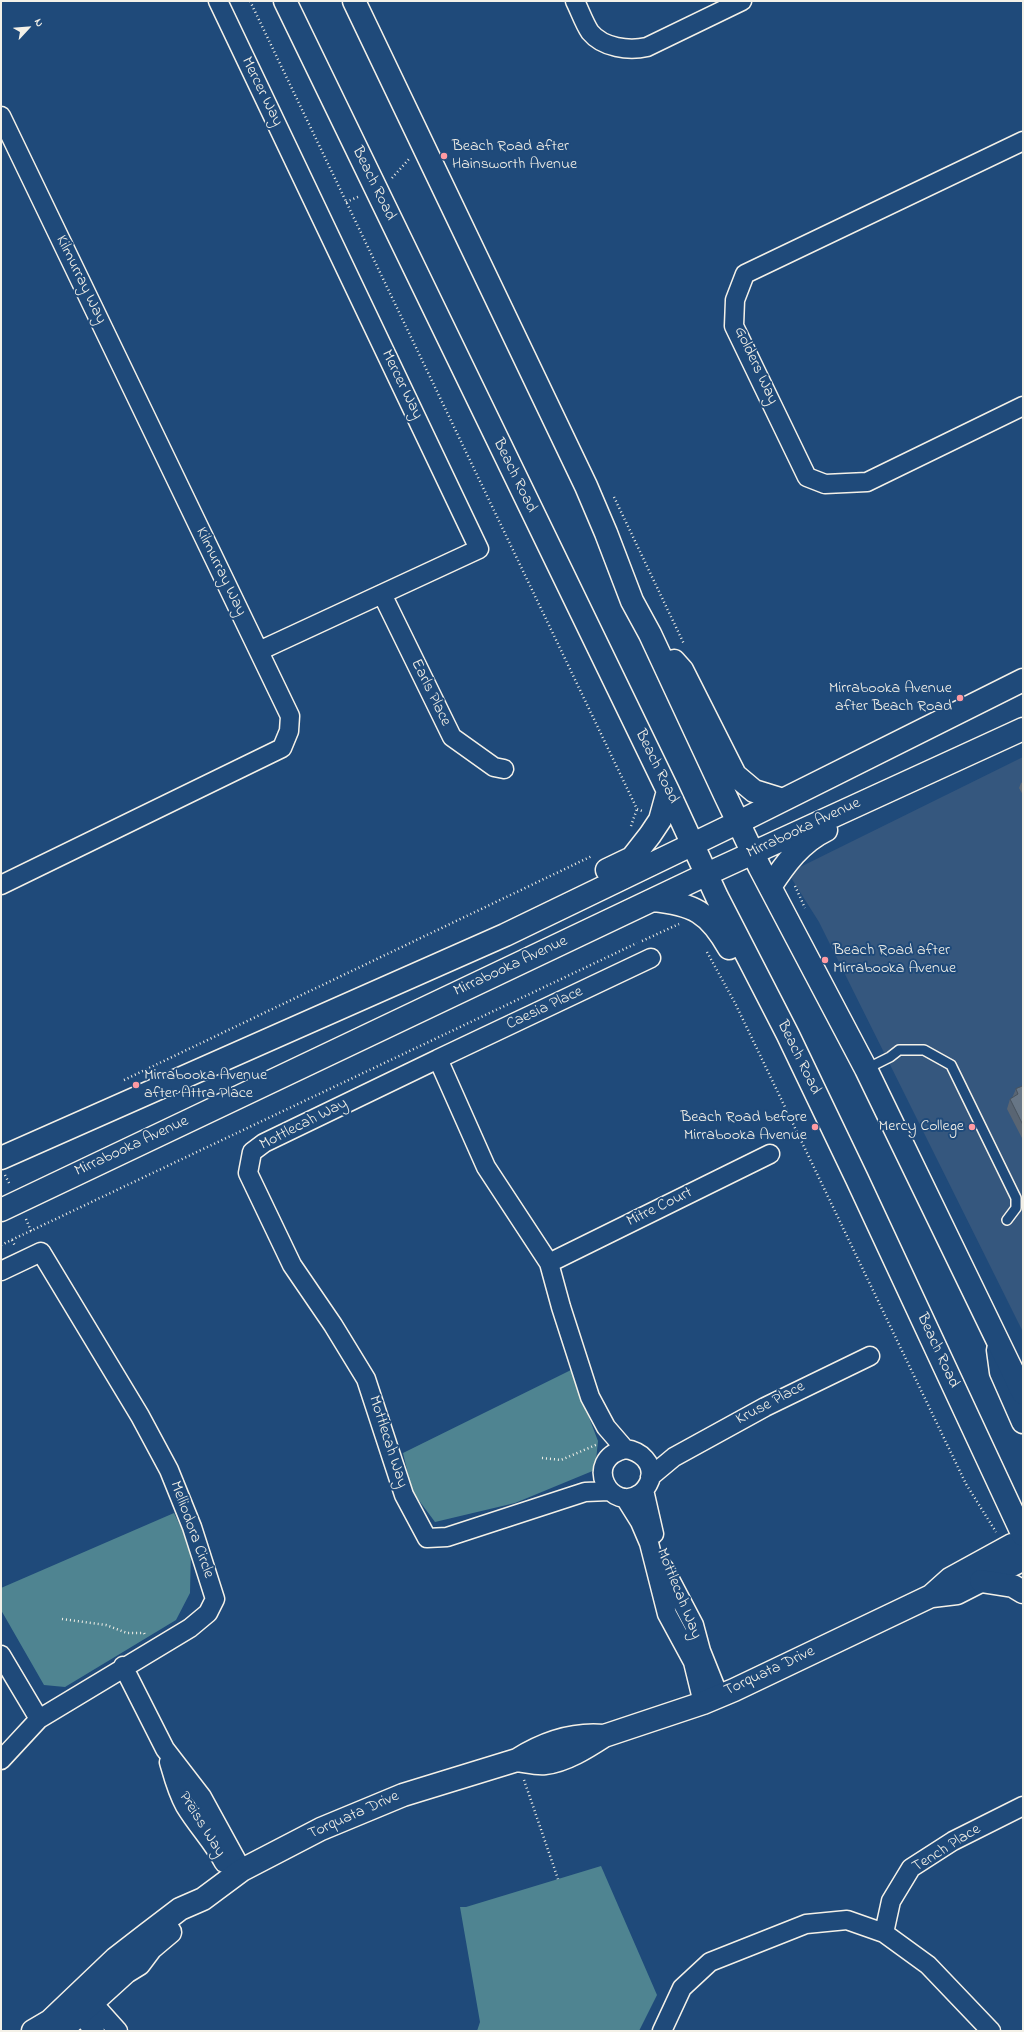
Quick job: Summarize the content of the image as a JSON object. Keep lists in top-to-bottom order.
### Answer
{
  "streets": {
    "main road": ["Beach Road", "Mirrabooka Avenue", "Torquata Drive"],
    "street": [
      "Mercer Way",
      "Kilmurray Way",
      "Golders Way",
      "Earls Place",
      "Caesia Place",
      "Mottlecah Way",
      "Mitre Court",
      "Kruse Place",
      "Melliodora Circle",
      "Preiss Way",
      "Tench Place"
    ]
  },
  "crossings": [
    ["Mercer Way", "Kilmurray Way"],
    ["Mercer Way", "Earls Place"],
    ["Beach Road", "Mirrabooka Avenue"],
    ["Caesia Place", "Mottlecah Way"],
    ["Mottlecah Way", "Mitre Court"],
    ["Mottlecah Way", "Kruse Place"],
    ["Mottlecah Way", "Torquata Drive"],
    ["Melliodora Circle", "Preiss Way"],
    ["Torquata Drive", "Preiss Way"]
  ],
  "places": [
    "Beach Road after Hainsworth Avenue",
    "Mirrabooka Avenue after Beach Road",
    "Beach Road after Mirrabooka Avenue",
    "Mirrabooka Avenue after Attra Place",
    "Beach Road before Mirrabooka Avenue",
    "Mercy College"
  ],
  "north": "top right"
}
